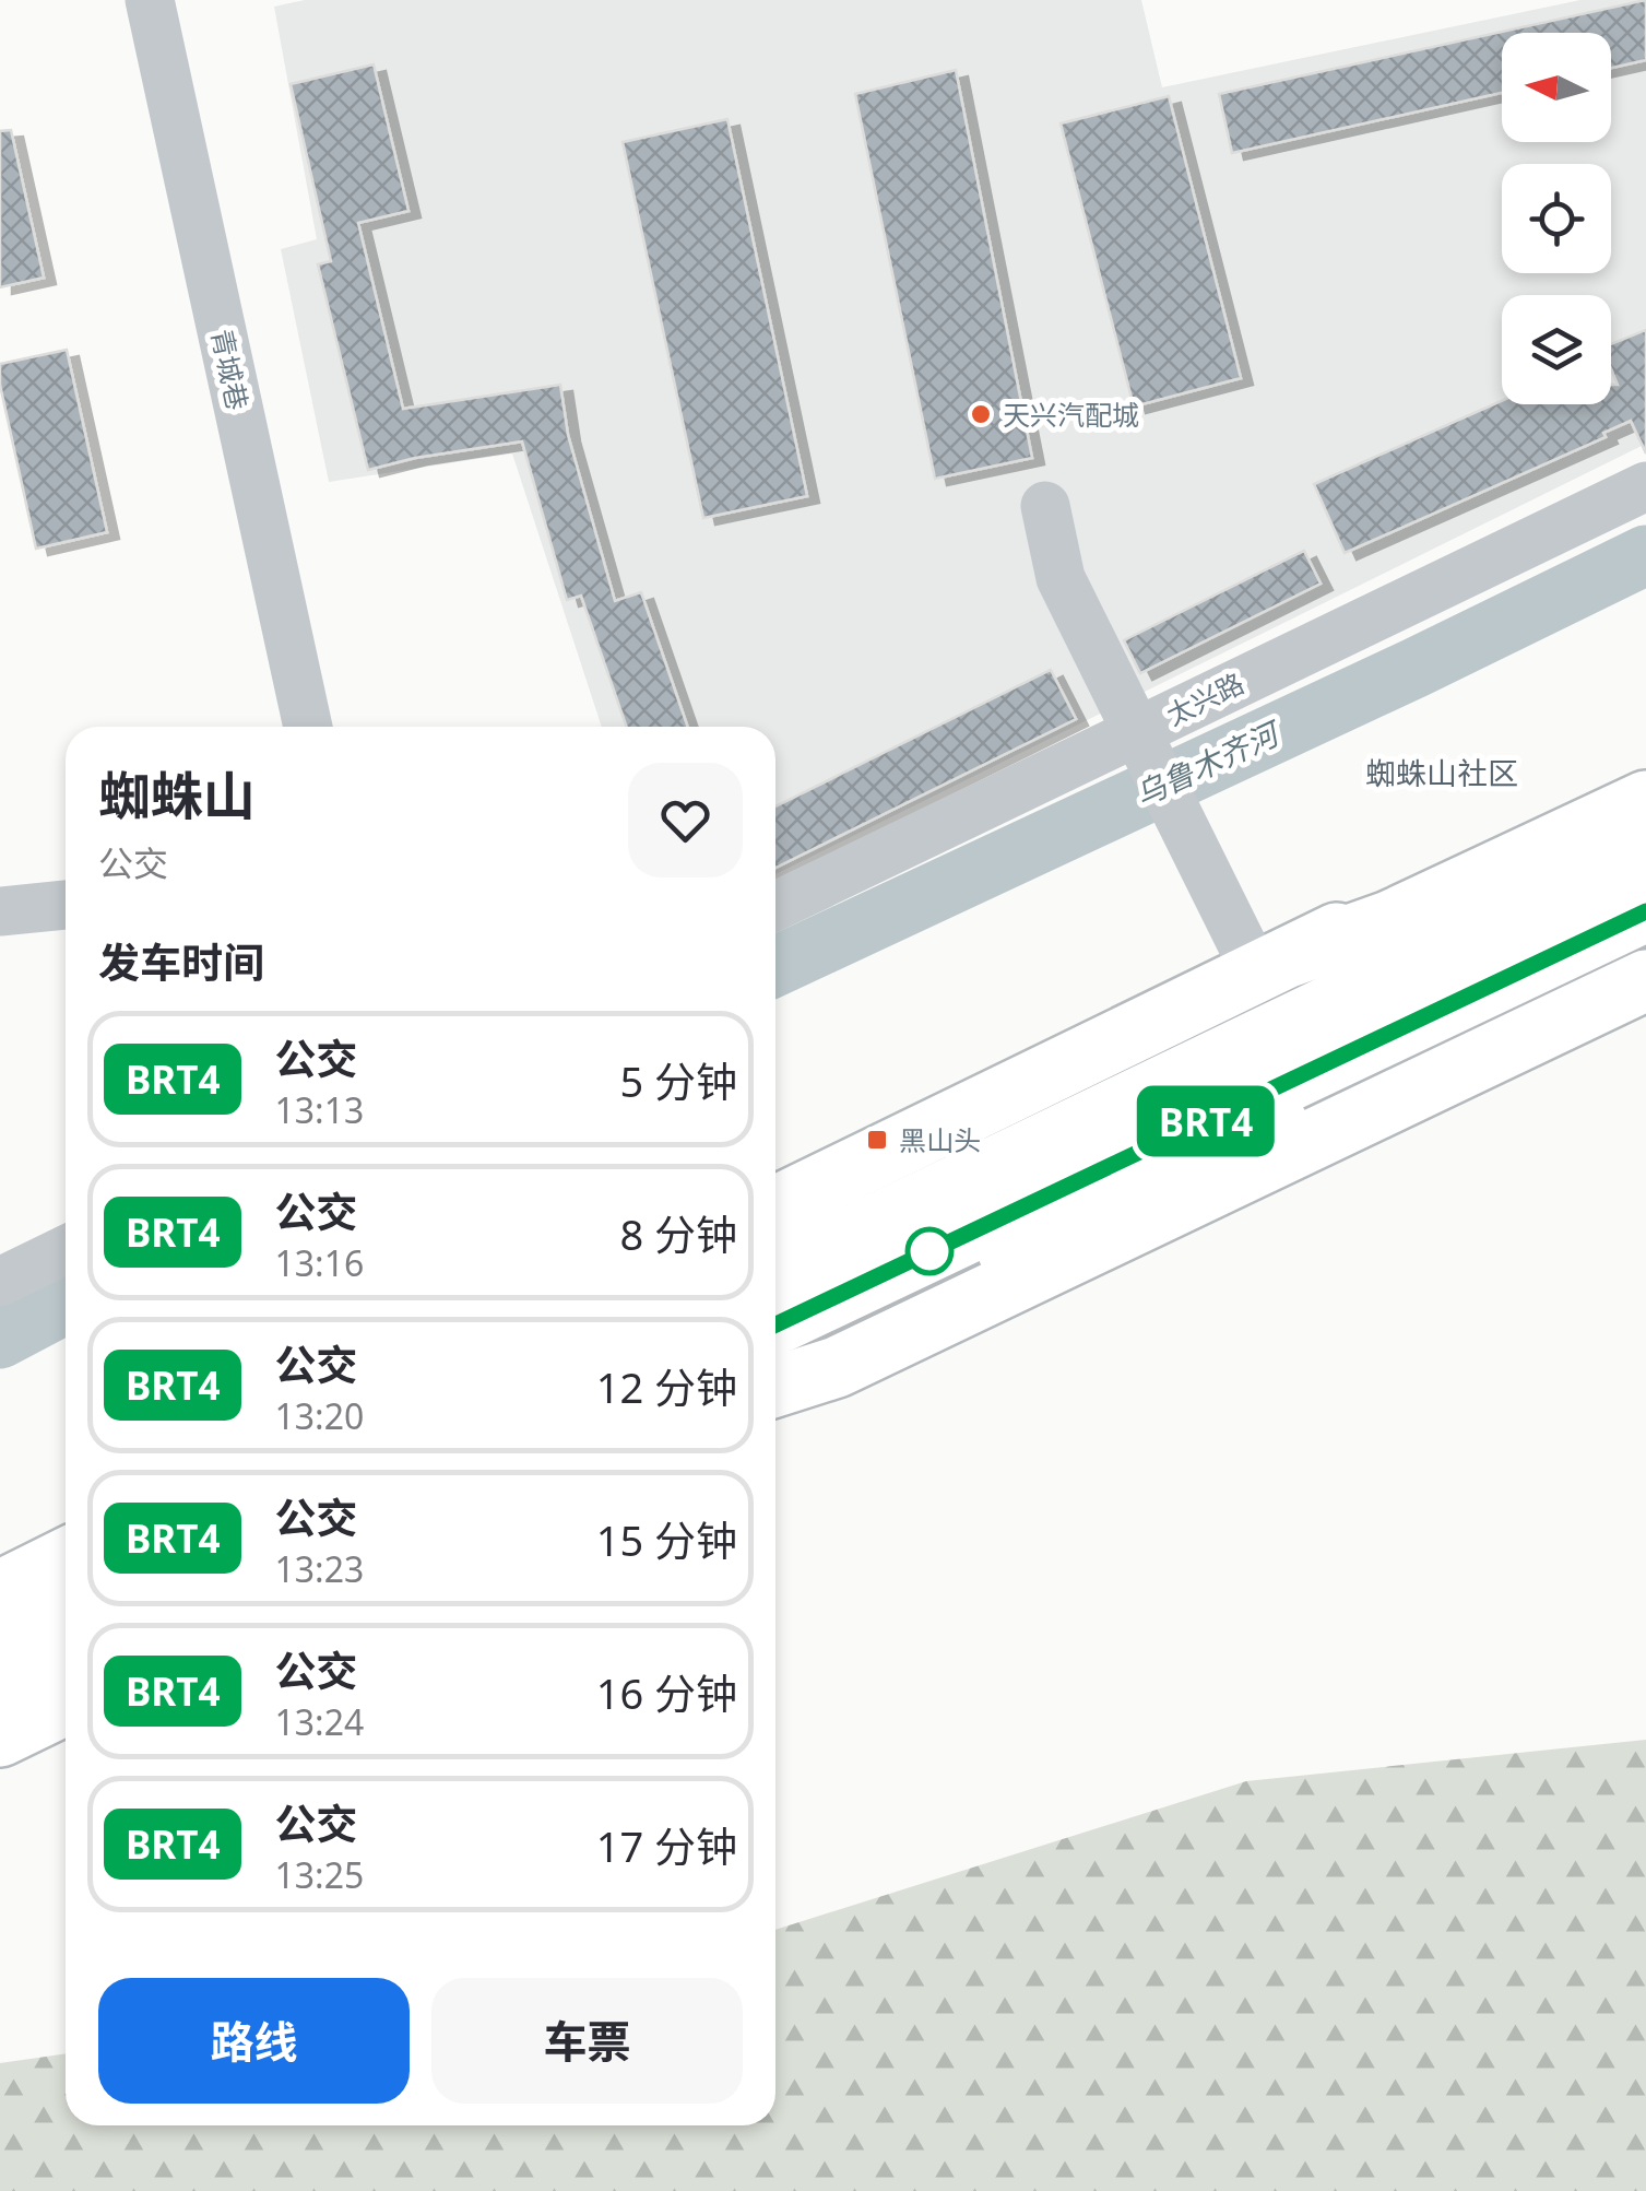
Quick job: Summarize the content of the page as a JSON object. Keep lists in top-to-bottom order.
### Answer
{
  "streets": {
    "street": ["青城巷", "太兴路"]
  },
  "districts": ["蜘蛛山社区"],
  "water": ["乌鲁木齐河"],
  "places": {
    "other": ["天兴汽配城"],
    "transit": ["黑山头"]
  },
  "lines": ["bus line BRT4"],
  "north": "left",
  "page": {
    "on_map": "BRT4",
    "heading": [
      ["蜘蛛山", "公交"],
      "发车时间"
    ],
    "list": [
      {
        "mark": "BRT4",
        "name": "公交",
        "note": "13:13",
        "value": "5 分钟"
      },
      {
        "mark": "BRT4",
        "name": "公交",
        "note": "13:16",
        "value": "8 分钟"
      },
      {
        "mark": "BRT4",
        "name": "公交",
        "note": "13:20",
        "value": "12 分钟"
      },
      {
        "mark": "BRT4",
        "name": "公交",
        "note": "13:23",
        "value": "15 分钟"
      },
      {
        "mark": "BRT4",
        "name": "公交",
        "note": "13:24",
        "value": "16 分钟"
      },
      {
        "mark": "BRT4",
        "name": "公交",
        "note": "13:25",
        "value": "17 分钟"
      }
    ],
    "buttons": ["路线", "车票"]
  }
}
